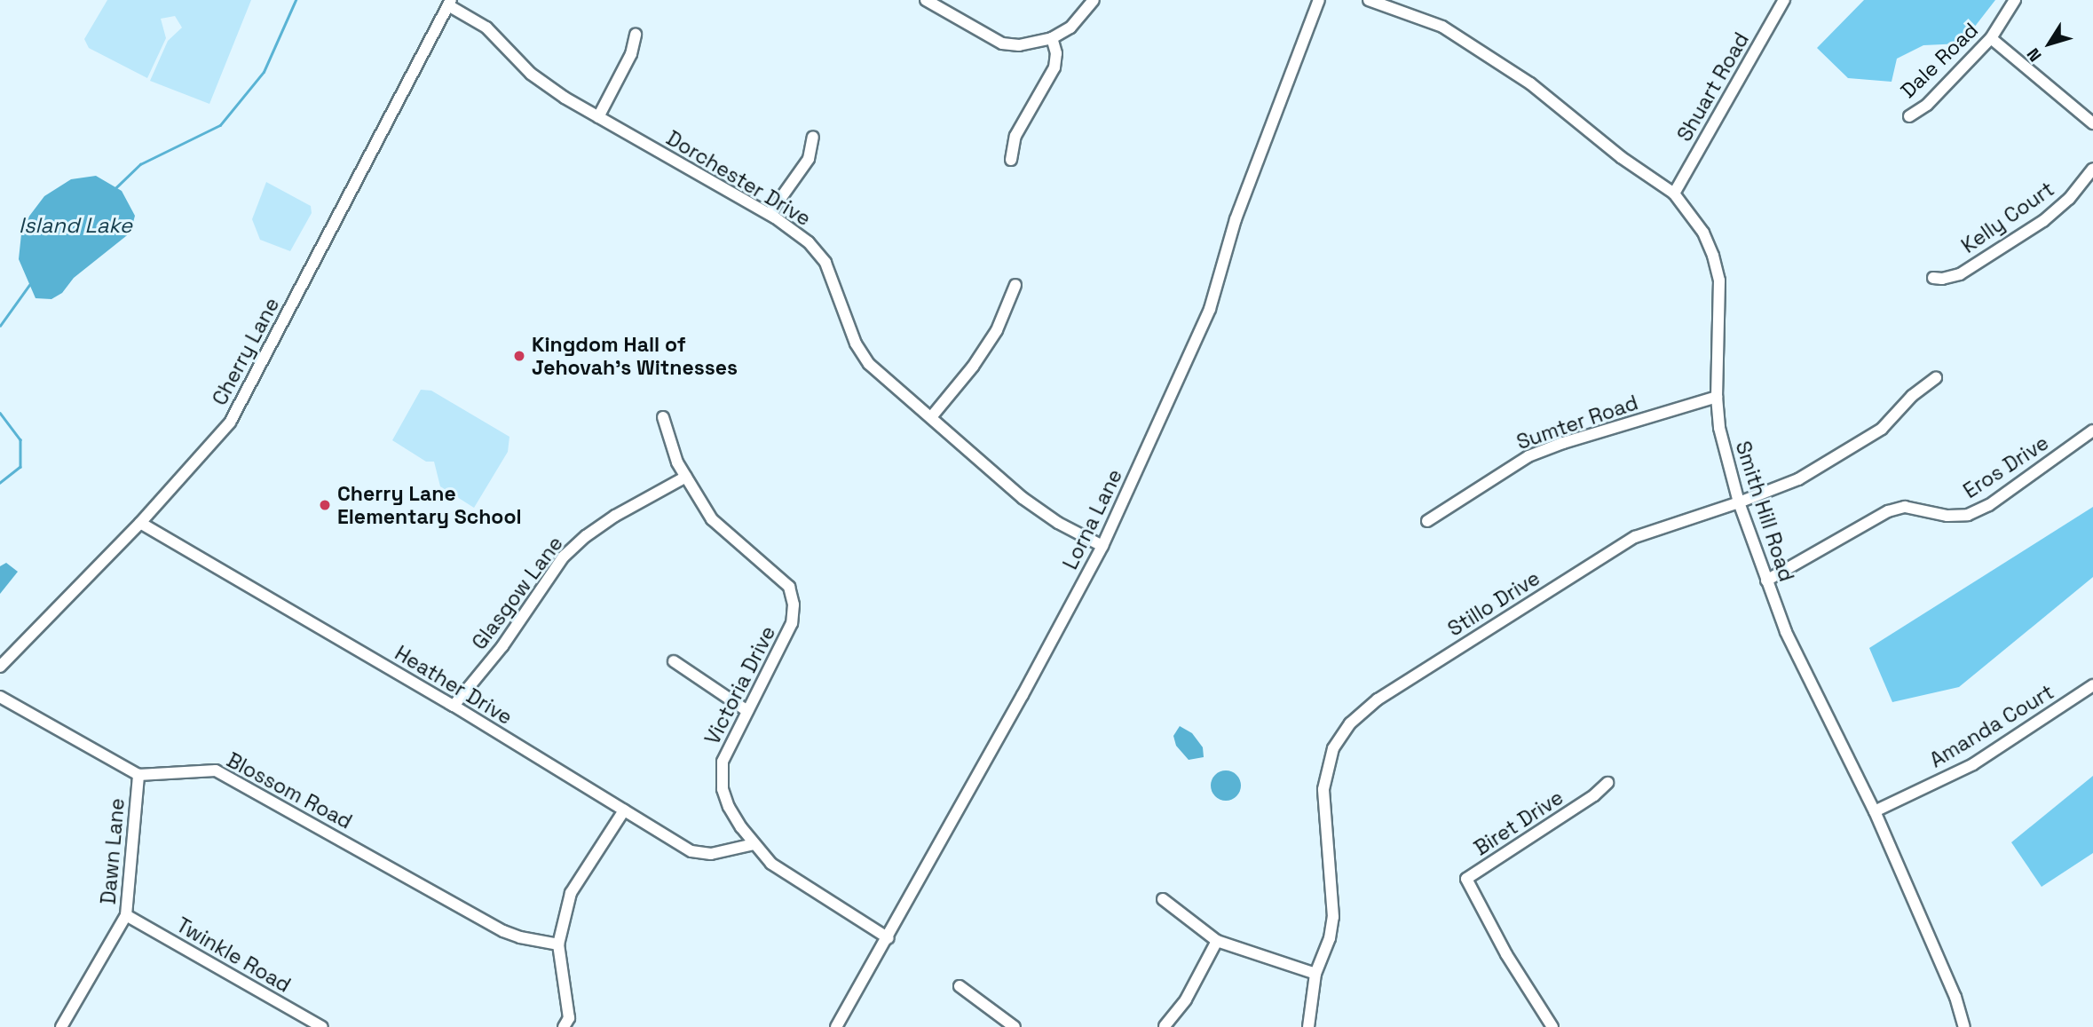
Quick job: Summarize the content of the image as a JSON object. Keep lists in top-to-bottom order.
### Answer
{
  "streets": {
    "street": [
      "Dale Road",
      "Shuart Road",
      "Dorchester Drive",
      "Kelly Court",
      "Cherry Lane",
      "Sumter Road",
      "Eros Drive",
      "Smith Hill Road",
      "Lorna Lane",
      "Glasgow Lane",
      "Stillo Drive",
      "Heather Drive",
      "Victoria Drive",
      "Amanda Court",
      "Blossom Road",
      "Biret Drive",
      "Dawn Lane",
      "Twinkle Road"
    ]
  },
  "crossings": [
    ["Shuart Road", "Smith Hill Road"],
    ["Dorchester Drive", "Cherry Lane"],
    ["Dorchester Drive", "Lorna Lane"],
    ["Cherry Lane", "Heather Drive"],
    ["Sumter Road", "Smith Hill Road"],
    ["Eros Drive", "Smith Hill Road"],
    ["Smith Hill Road", "Stillo Drive"],
    ["Smith Hill Road", "Amanda Court"],
    ["Lorna Lane", "Victoria Drive"],
    ["Glasgow Lane", "Heather Drive"],
    ["Glasgow Lane", "Victoria Drive"],
    ["Heather Drive", "Victoria Drive"],
    ["Blossom Road", "Dawn Lane"],
    ["Dawn Lane", "Twinkle Road"]
  ],
  "water": ["Island Lake"],
  "places": ["Kingdom Hall of Jehovah’s Witnesses", "Cherry Lane Elementary School"],
  "north": "bottom left"
}
